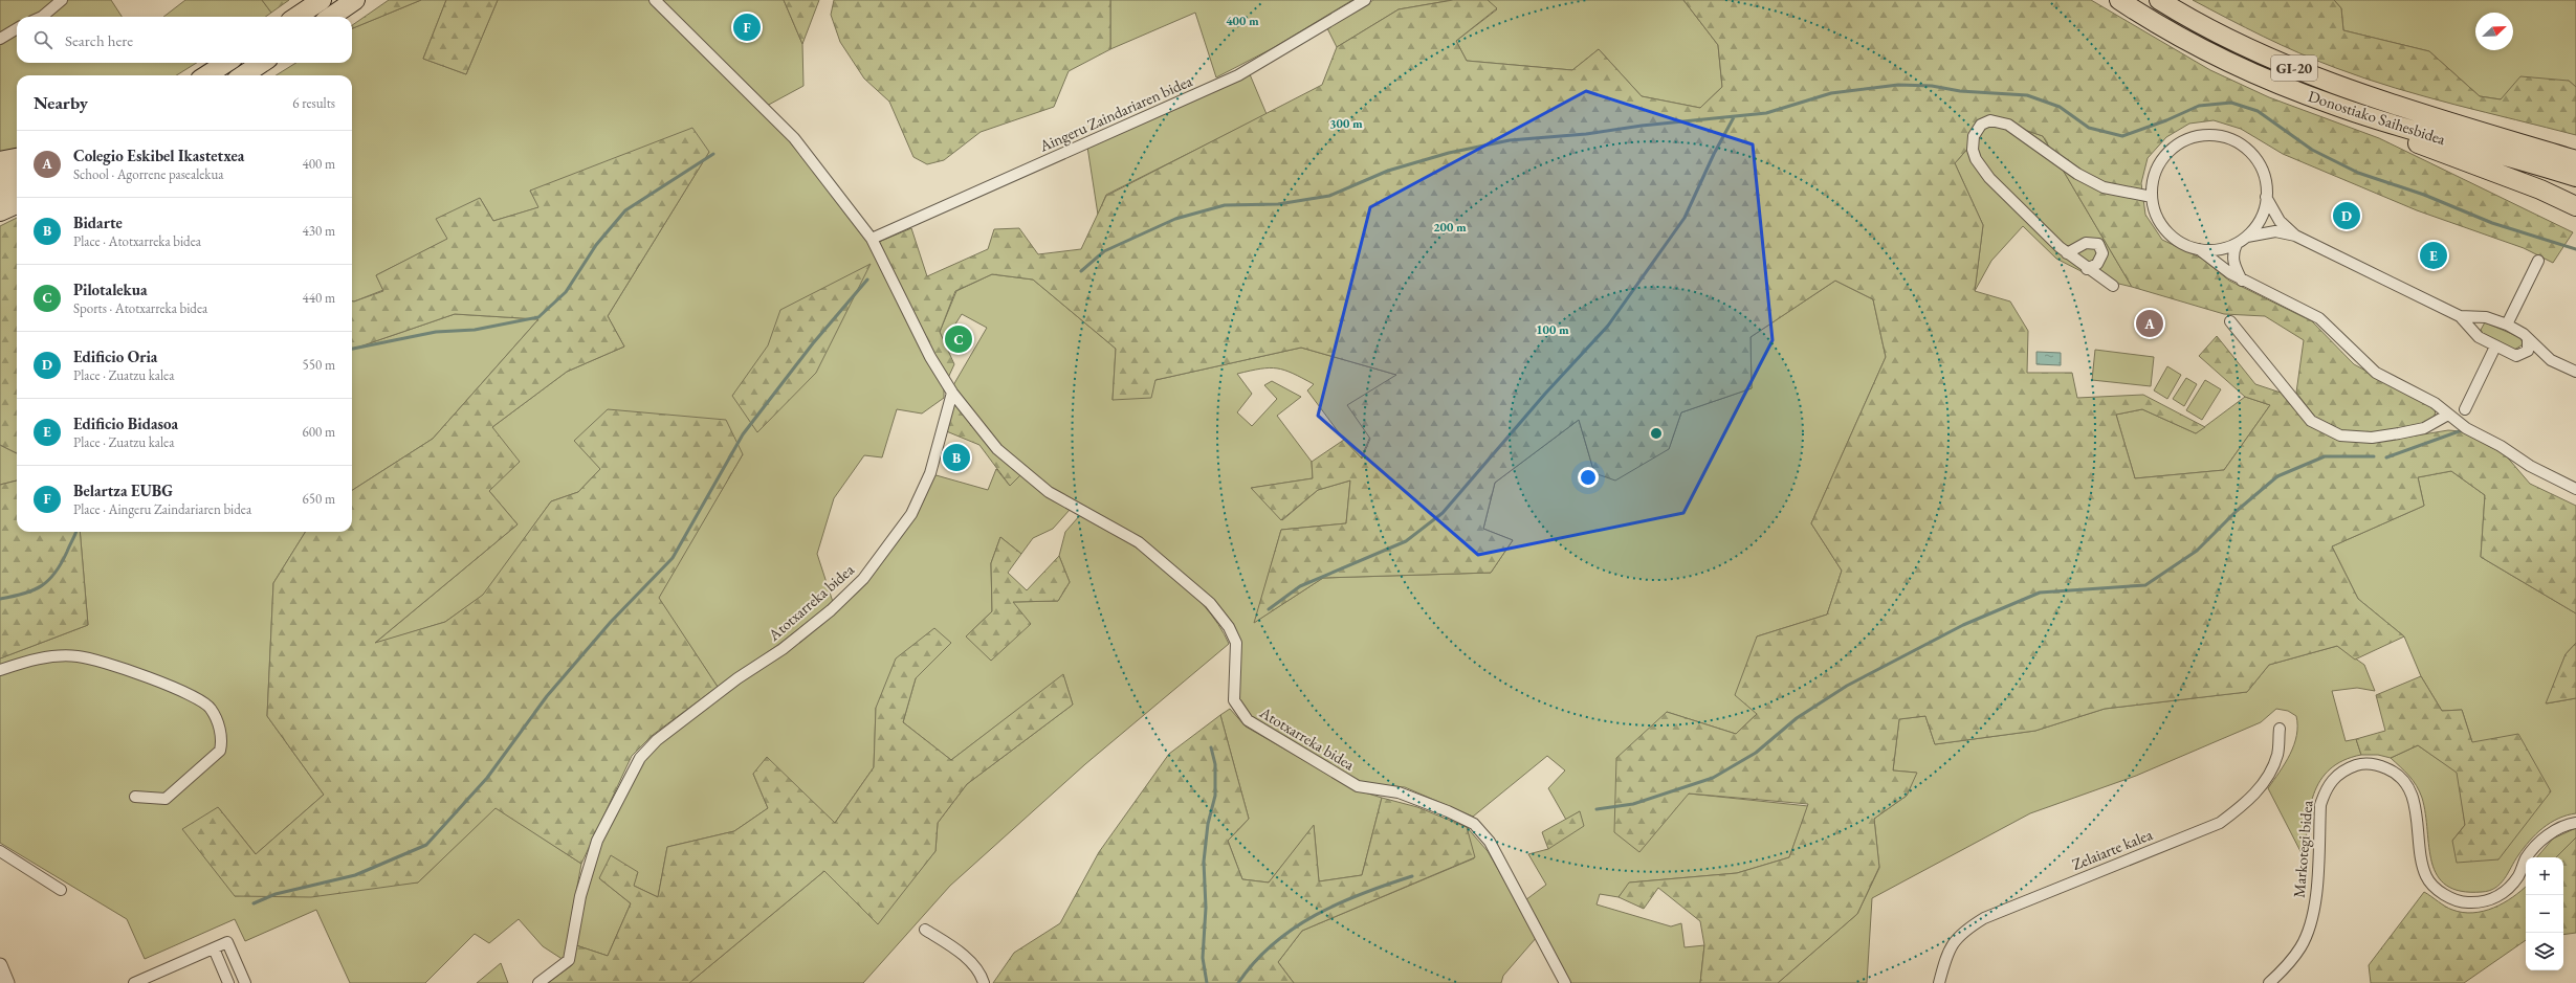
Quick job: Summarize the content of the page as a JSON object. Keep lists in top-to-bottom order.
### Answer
{
  "streets": {
    "highway": ["GI-20", "Donostiako Saihesbidea"],
    "street": [
      "Aingeru Zaindariaren bidea",
      "Atotxarreka bidea",
      "Zelaiarte kalea",
      "Markotegi bidea"
    ]
  },
  "crossings": [
    ["Aingeru Zaindariaren bidea", "Atotxarreka bidea"]
  ],
  "north": "top right",
  "page": {
    "pins": [
      "F",
      "D",
      "E",
      "A",
      "C",
      "B"
    ],
    "search": "Search here",
    "heading": ["Nearby", "6 results"],
    "list": [
      {
        "mark": "A",
        "name": "Colegio Eskibel Ikastetxea",
        "note": "School · Agorrene pasealekua",
        "value": "400 m"
      },
      {
        "mark": "B",
        "name": "Bidarte",
        "note": "Place · Atotxarreka bidea",
        "value": "430 m"
      },
      {
        "mark": "C",
        "name": "Pilotalekua",
        "note": "Sports · Atotxarreka bidea",
        "value": "440 m"
      },
      {
        "mark": "D",
        "name": "Edificio Oria",
        "note": "Place · Zuatzu kalea",
        "value": "550 m"
      },
      {
        "mark": "E",
        "name": "Edificio Bidasoa",
        "note": "Place · Zuatzu kalea",
        "value": "600 m"
      },
      {
        "mark": "F",
        "name": "Belartza EUBG",
        "note": "Place · Aingeru Zaindariaren bidea",
        "value": "650 m"
      }
    ],
    "map_buttons": ["+", "−"]
  },
  "rings": [
    "400 m",
    "300 m",
    "200 m",
    "100 m"
  ]
}
